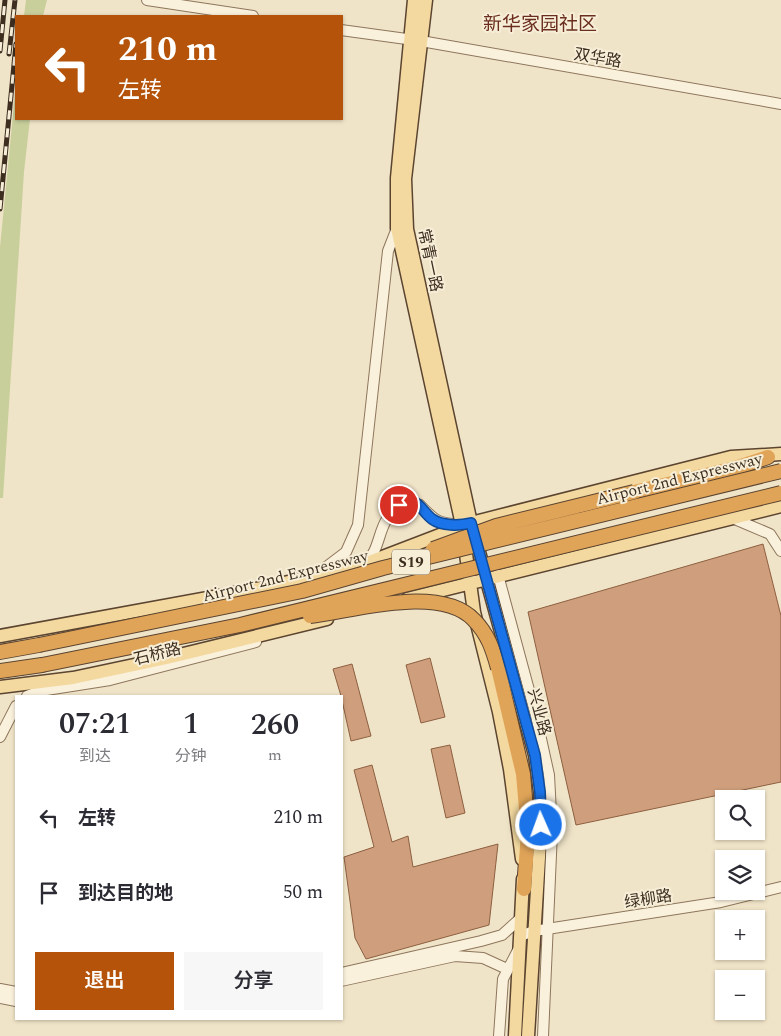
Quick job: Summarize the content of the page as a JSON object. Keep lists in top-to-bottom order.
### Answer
{
  "streets": {
    "highway": ["Airport 2nd Expressway", "S19"],
    "main road": ["常青一路", "兴业路"],
    "street": ["双华路", "石桥路", "绿柳路"]
  },
  "crossings": [
    ["双华路", "常青一路"],
    ["常青一路", "兴业路"],
    ["兴业路", "绿柳路"]
  ],
  "districts": ["新华家园社区"],
  "page": {
    "turn": ["210 m", "左转"],
    "eta": [
      "07:21",
      "到达",
      "1",
      "分钟",
      "260",
      "m"
    ],
    "list": [
      {
        "name": "左转",
        "value": "210 m"
      },
      {
        "name": "到达目的地",
        "value": "50 m"
      }
    ],
    "map_buttons": ["+", "−"],
    "buttons": ["退出", "分享"]
  }
}
